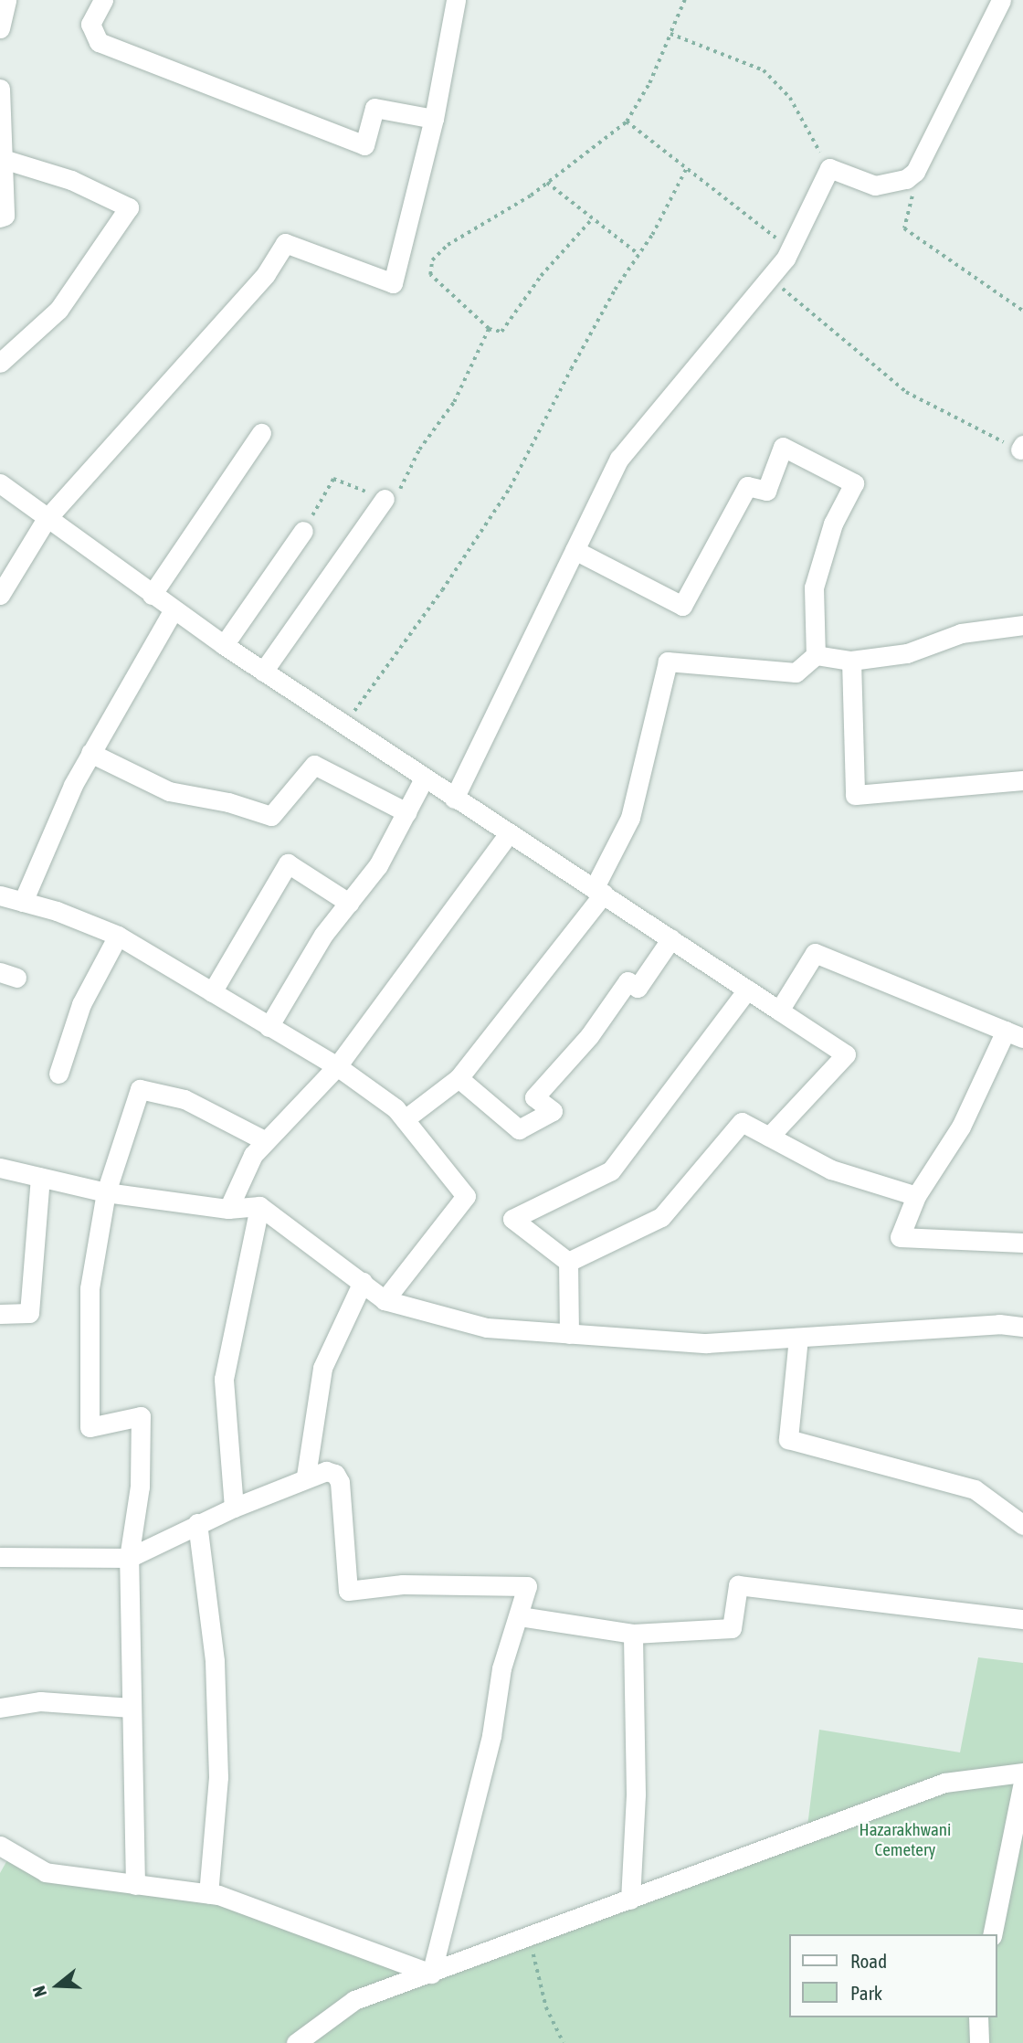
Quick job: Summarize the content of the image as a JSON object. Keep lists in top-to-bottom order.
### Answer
{
  "parks": ["Hazarakhwani Cemetery"],
  "legend": ["Road", "Park"],
  "north": "left"
}
